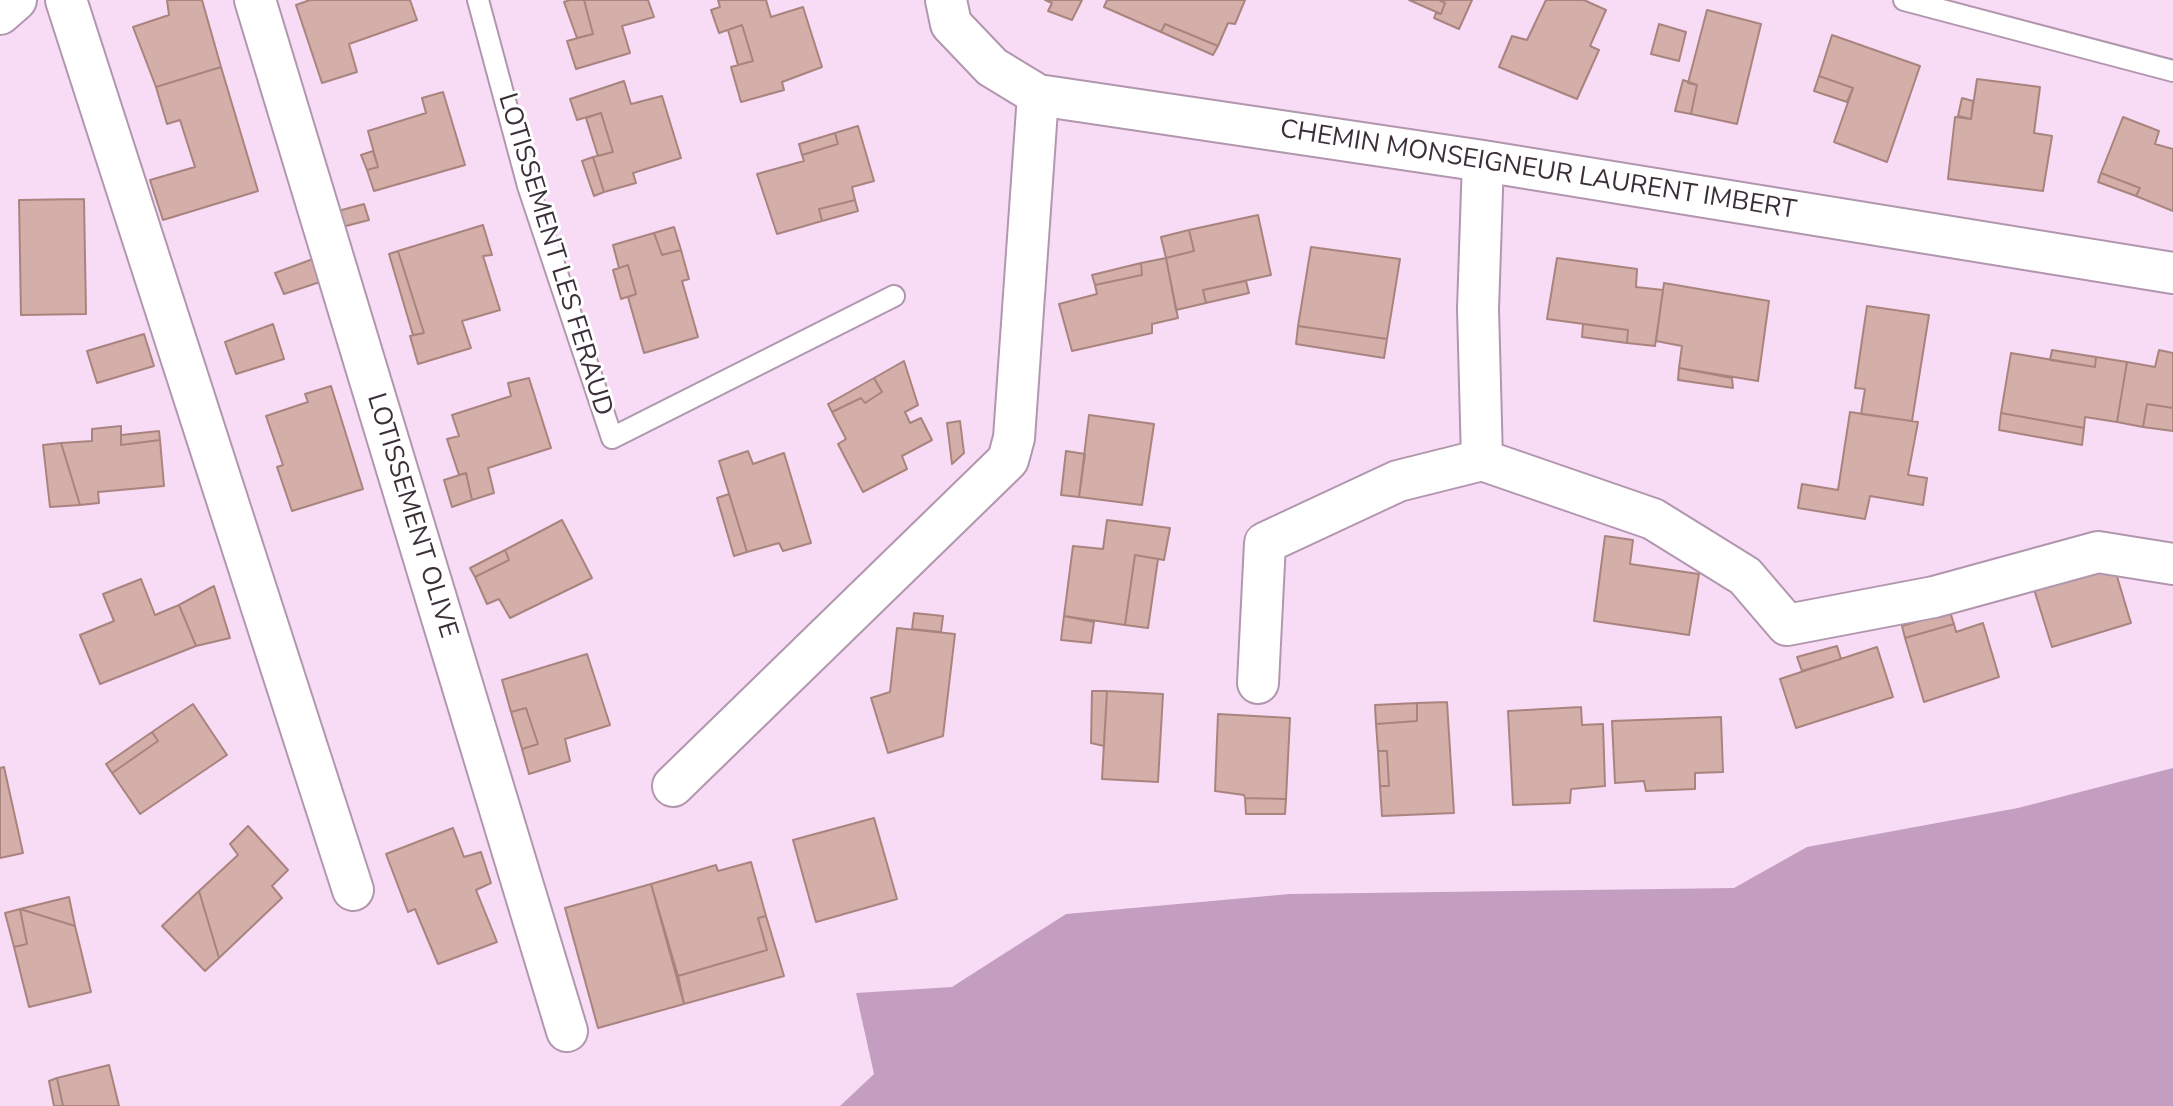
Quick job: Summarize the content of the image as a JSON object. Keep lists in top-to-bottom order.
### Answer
{
  "streets": {
    "street": ["CHEMIN MONSEIGNEUR LAURENT IMBERT", "LOTISSEMENT OLIVE"],
    "lane": ["LOTISSEMENT LES FERAUD"]
  }
}
